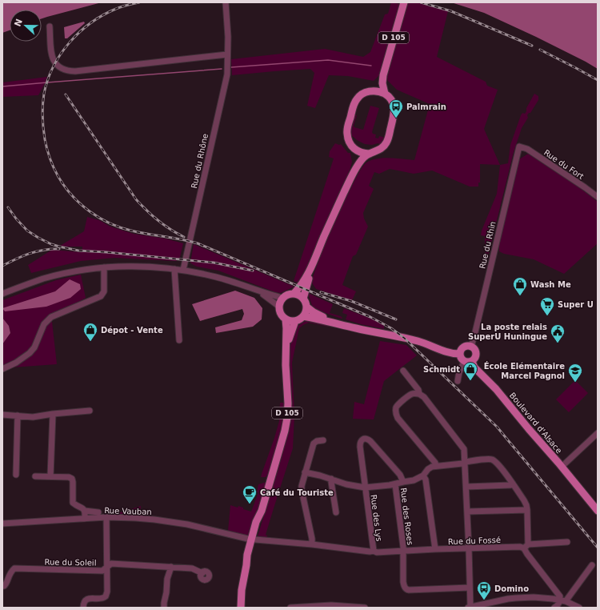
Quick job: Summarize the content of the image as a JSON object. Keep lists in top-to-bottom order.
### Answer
{
  "streets": {
    "main road": ["D 105", "Boulevard d'Alsace"],
    "street": [
      "Rue du Rhône",
      "Rue du Fort",
      "Rue du Rhin",
      "Rue Vauban",
      "Rue des Roses",
      "Rue des Lys",
      "Rue du Fossé",
      "Rue du Soleil"
    ]
  },
  "crossings": [
    ["D 105", "Rue Vauban"],
    ["Rue du Fort", "Rue du Rhin"],
    ["Rue du Rhin", "Boulevard d'Alsace"],
    ["Rue Vauban", "Rue des Lys"],
    ["Rue Vauban", "Rue du Fossé"],
    ["Rue des Roses", "Rue du Fossé"]
  ],
  "places": {
    "bus stop": ["Palmrain", "Domino"],
    "shop": ["Wash Me", "Dépot - Vente", "Schmidt"],
    "supermarket": ["Super U"],
    "public building": ["La poste relais SuperU Huningue"],
    "school or university": ["École Elémentaire Marcel Pagnol"],
    "cafe": ["Café du Touriste"]
  },
  "north": "left"
}
